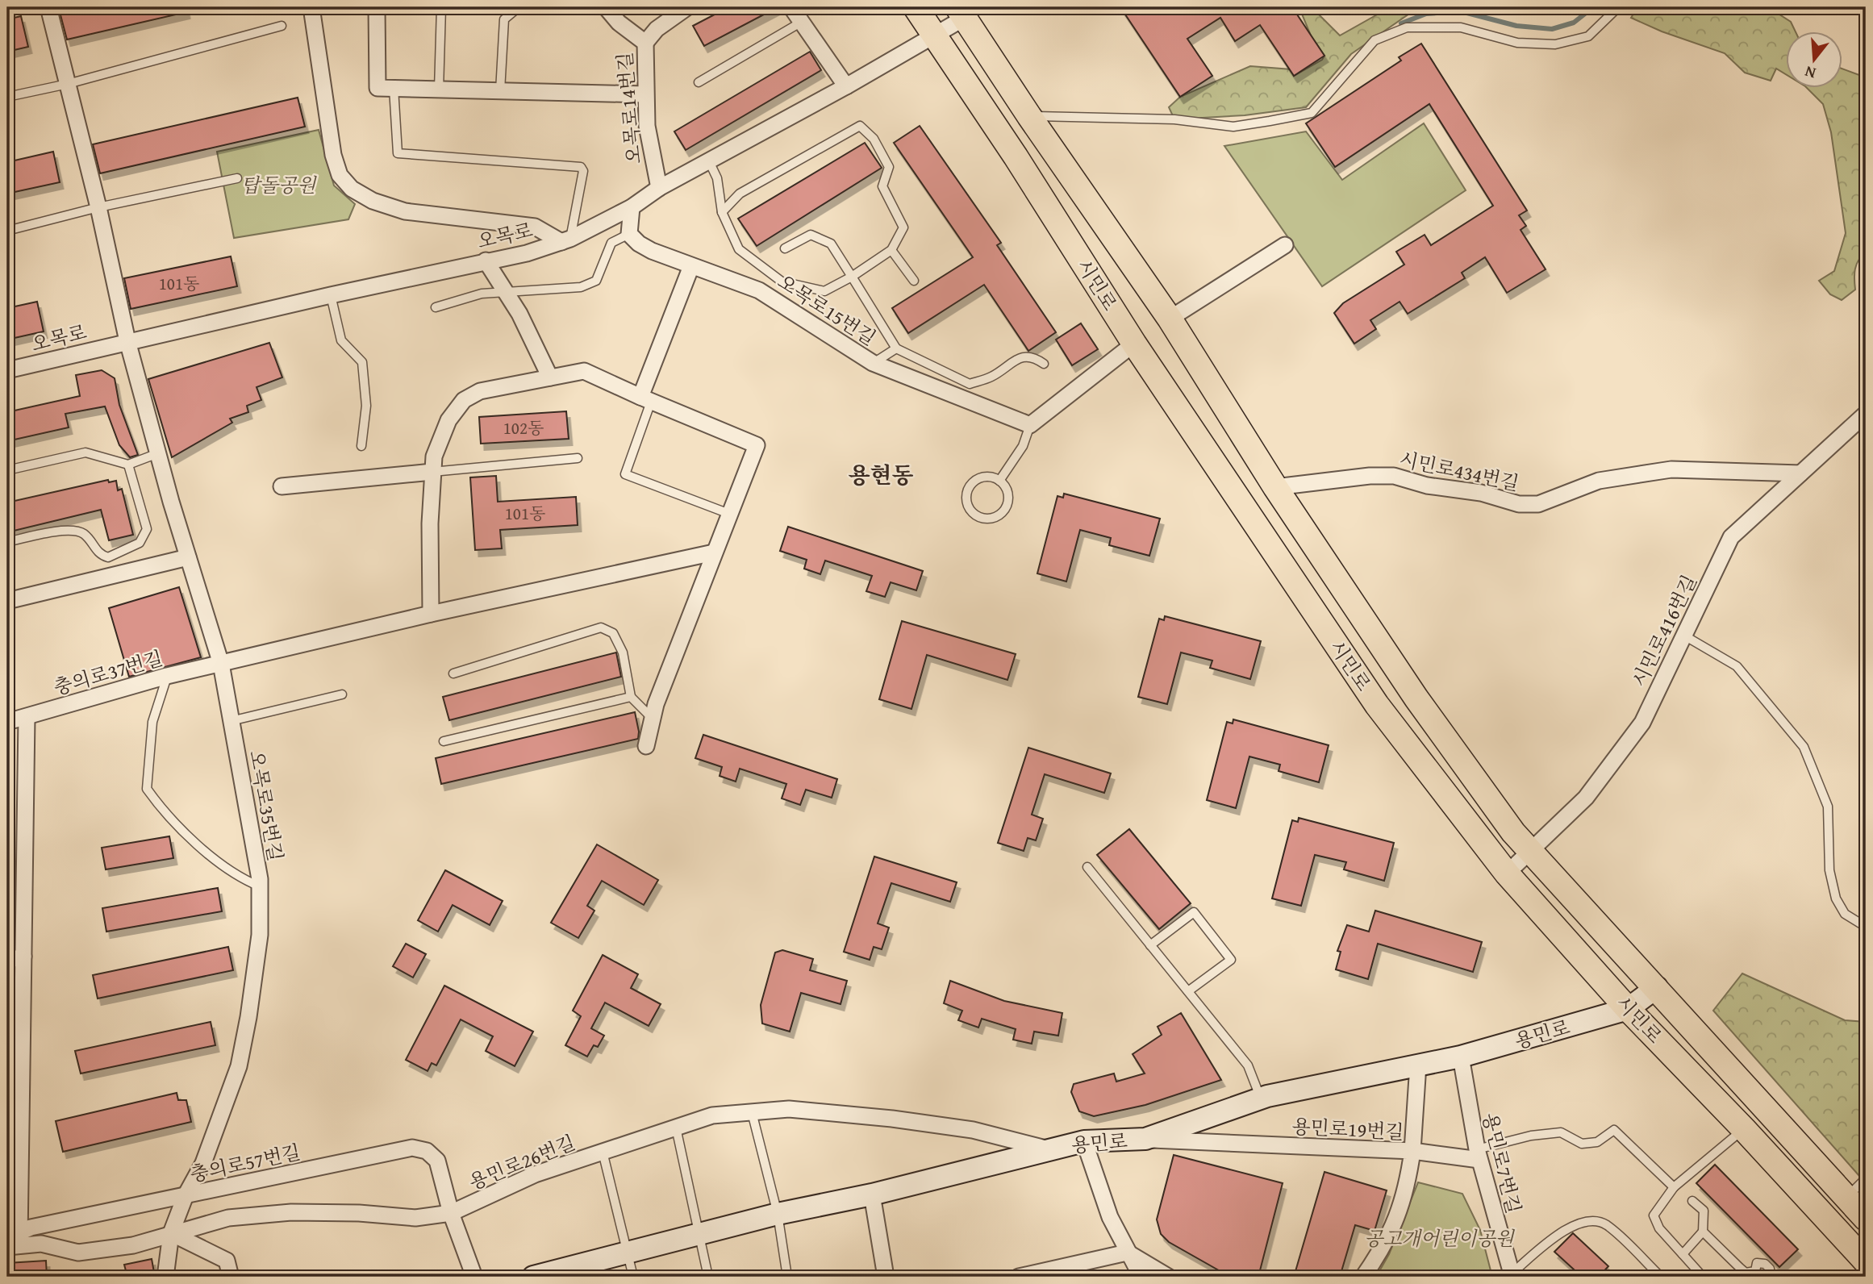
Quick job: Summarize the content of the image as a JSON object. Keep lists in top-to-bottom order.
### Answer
{
  "streets": {
    "main road": ["시민로"],
    "street": [
      "오목로14번길",
      "오목로",
      "오목로15번길",
      "시민로434번길",
      "시민로416번길",
      "충의로37번길",
      "오목로35번길",
      "용민로",
      "용민로19번길",
      "용민로26번길",
      "충의로57번길",
      "용민로7번길"
    ]
  },
  "crossings": [
    ["오목로14번길", "오목로"],
    ["오목로", "시민로"],
    ["오목로", "오목로35번길"],
    ["시민로", "시민로434번길"],
    ["시민로", "시민로416번길"],
    ["시민로", "용민로"],
    ["시민로434번길", "시민로416번길"],
    ["충의로37번길", "오목로35번길"],
    ["오목로35번길", "용민로26번길"],
    ["오목로35번길", "충의로57번길"],
    ["용민로", "용민로19번길"],
    ["용민로", "용민로26번길"],
    ["용민로", "용민로7번길"],
    ["용민로26번길", "충의로57번길"]
  ],
  "districts": ["용현동"],
  "parks": ["탑돌공원", "공고개어린이공원"],
  "house_numbers": ["101동", "102동", "101동"],
  "north": "bottom"
}
